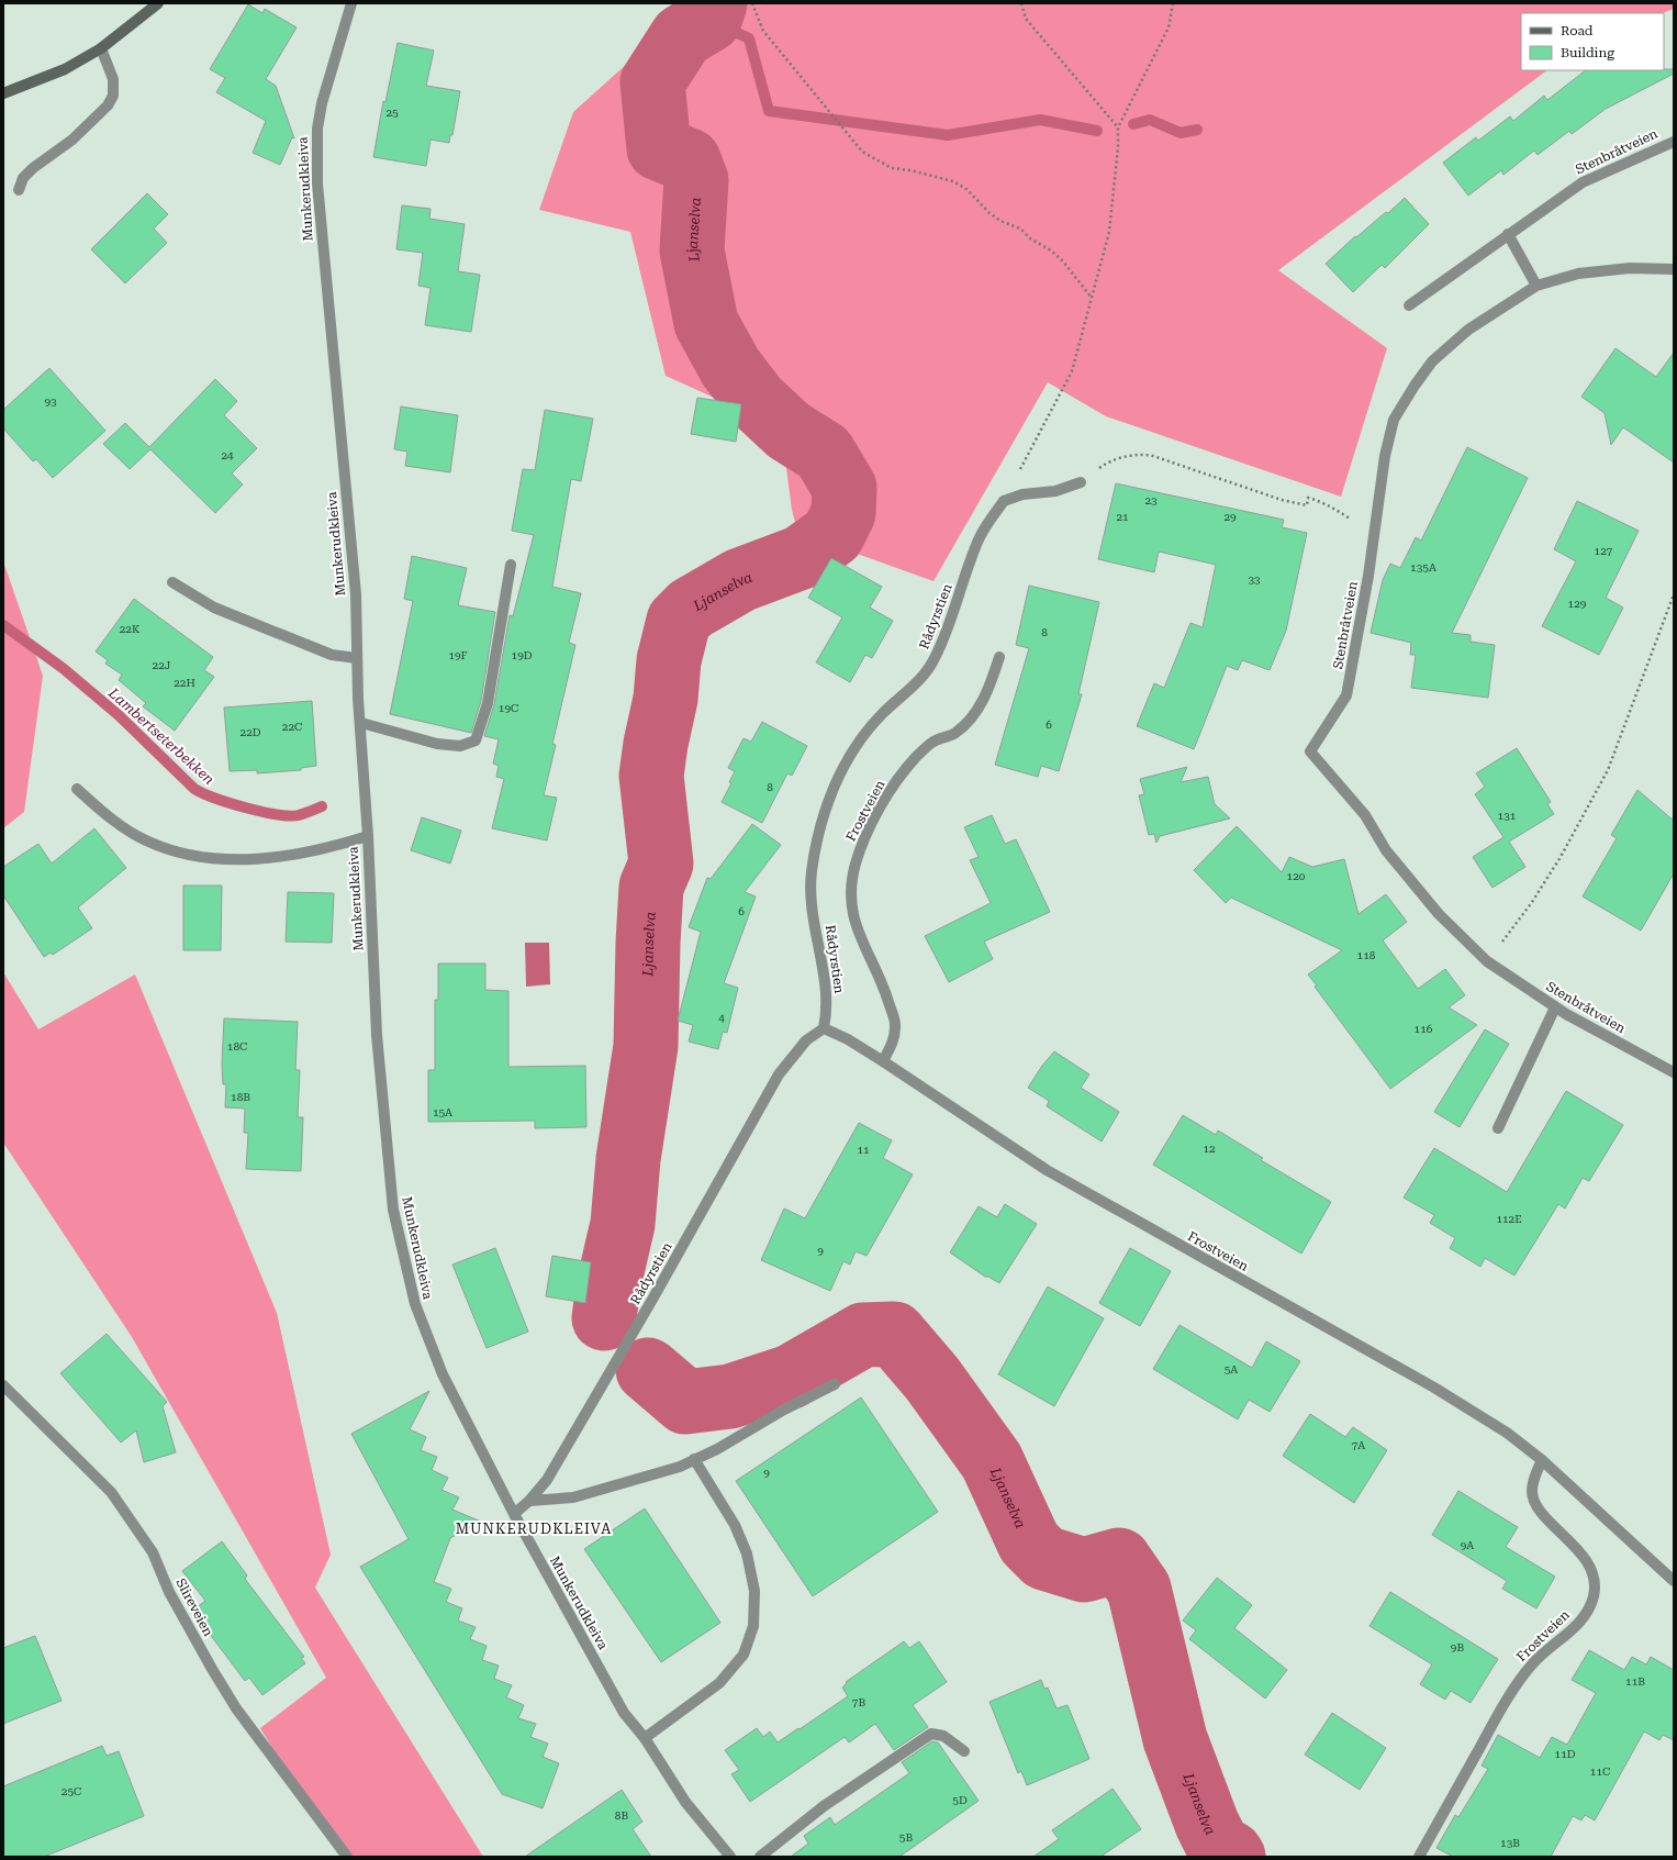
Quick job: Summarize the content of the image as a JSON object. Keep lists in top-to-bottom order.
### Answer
{
  "streets": {
    "street": [
      "Stenbråtveien",
      "Munkerudkleiva",
      "Rådyrstien",
      "Frostveien",
      "Slireveien"
    ]
  },
  "crossings": [
    ["Munkerudkleiva", "Rådyrstien"],
    ["Rådyrstien", "Frostveien"]
  ],
  "districts": ["MUNKERUDKLEIVA"],
  "water": ["Ljanselva", "Lambertseterbekken"],
  "house_numbers": [
    "25",
    "93",
    "24",
    "23",
    "21",
    "29",
    "127",
    "135A",
    "33",
    "129",
    "22K",
    "8",
    "19F",
    "19D",
    "22J",
    "22H",
    "19C",
    "6",
    "22C",
    "22D",
    "8",
    "131",
    "120",
    "6",
    "118",
    "4",
    "116",
    "18C",
    "18B",
    "15A",
    "12",
    "11",
    "112E",
    "9",
    "5A",
    "7A",
    "9",
    "9A",
    "9B",
    "11B",
    "7B",
    "11D",
    "11C",
    "25C",
    "5D",
    "8B",
    "5B",
    "13B"
  ],
  "legend": ["Road", "Building"]
}
